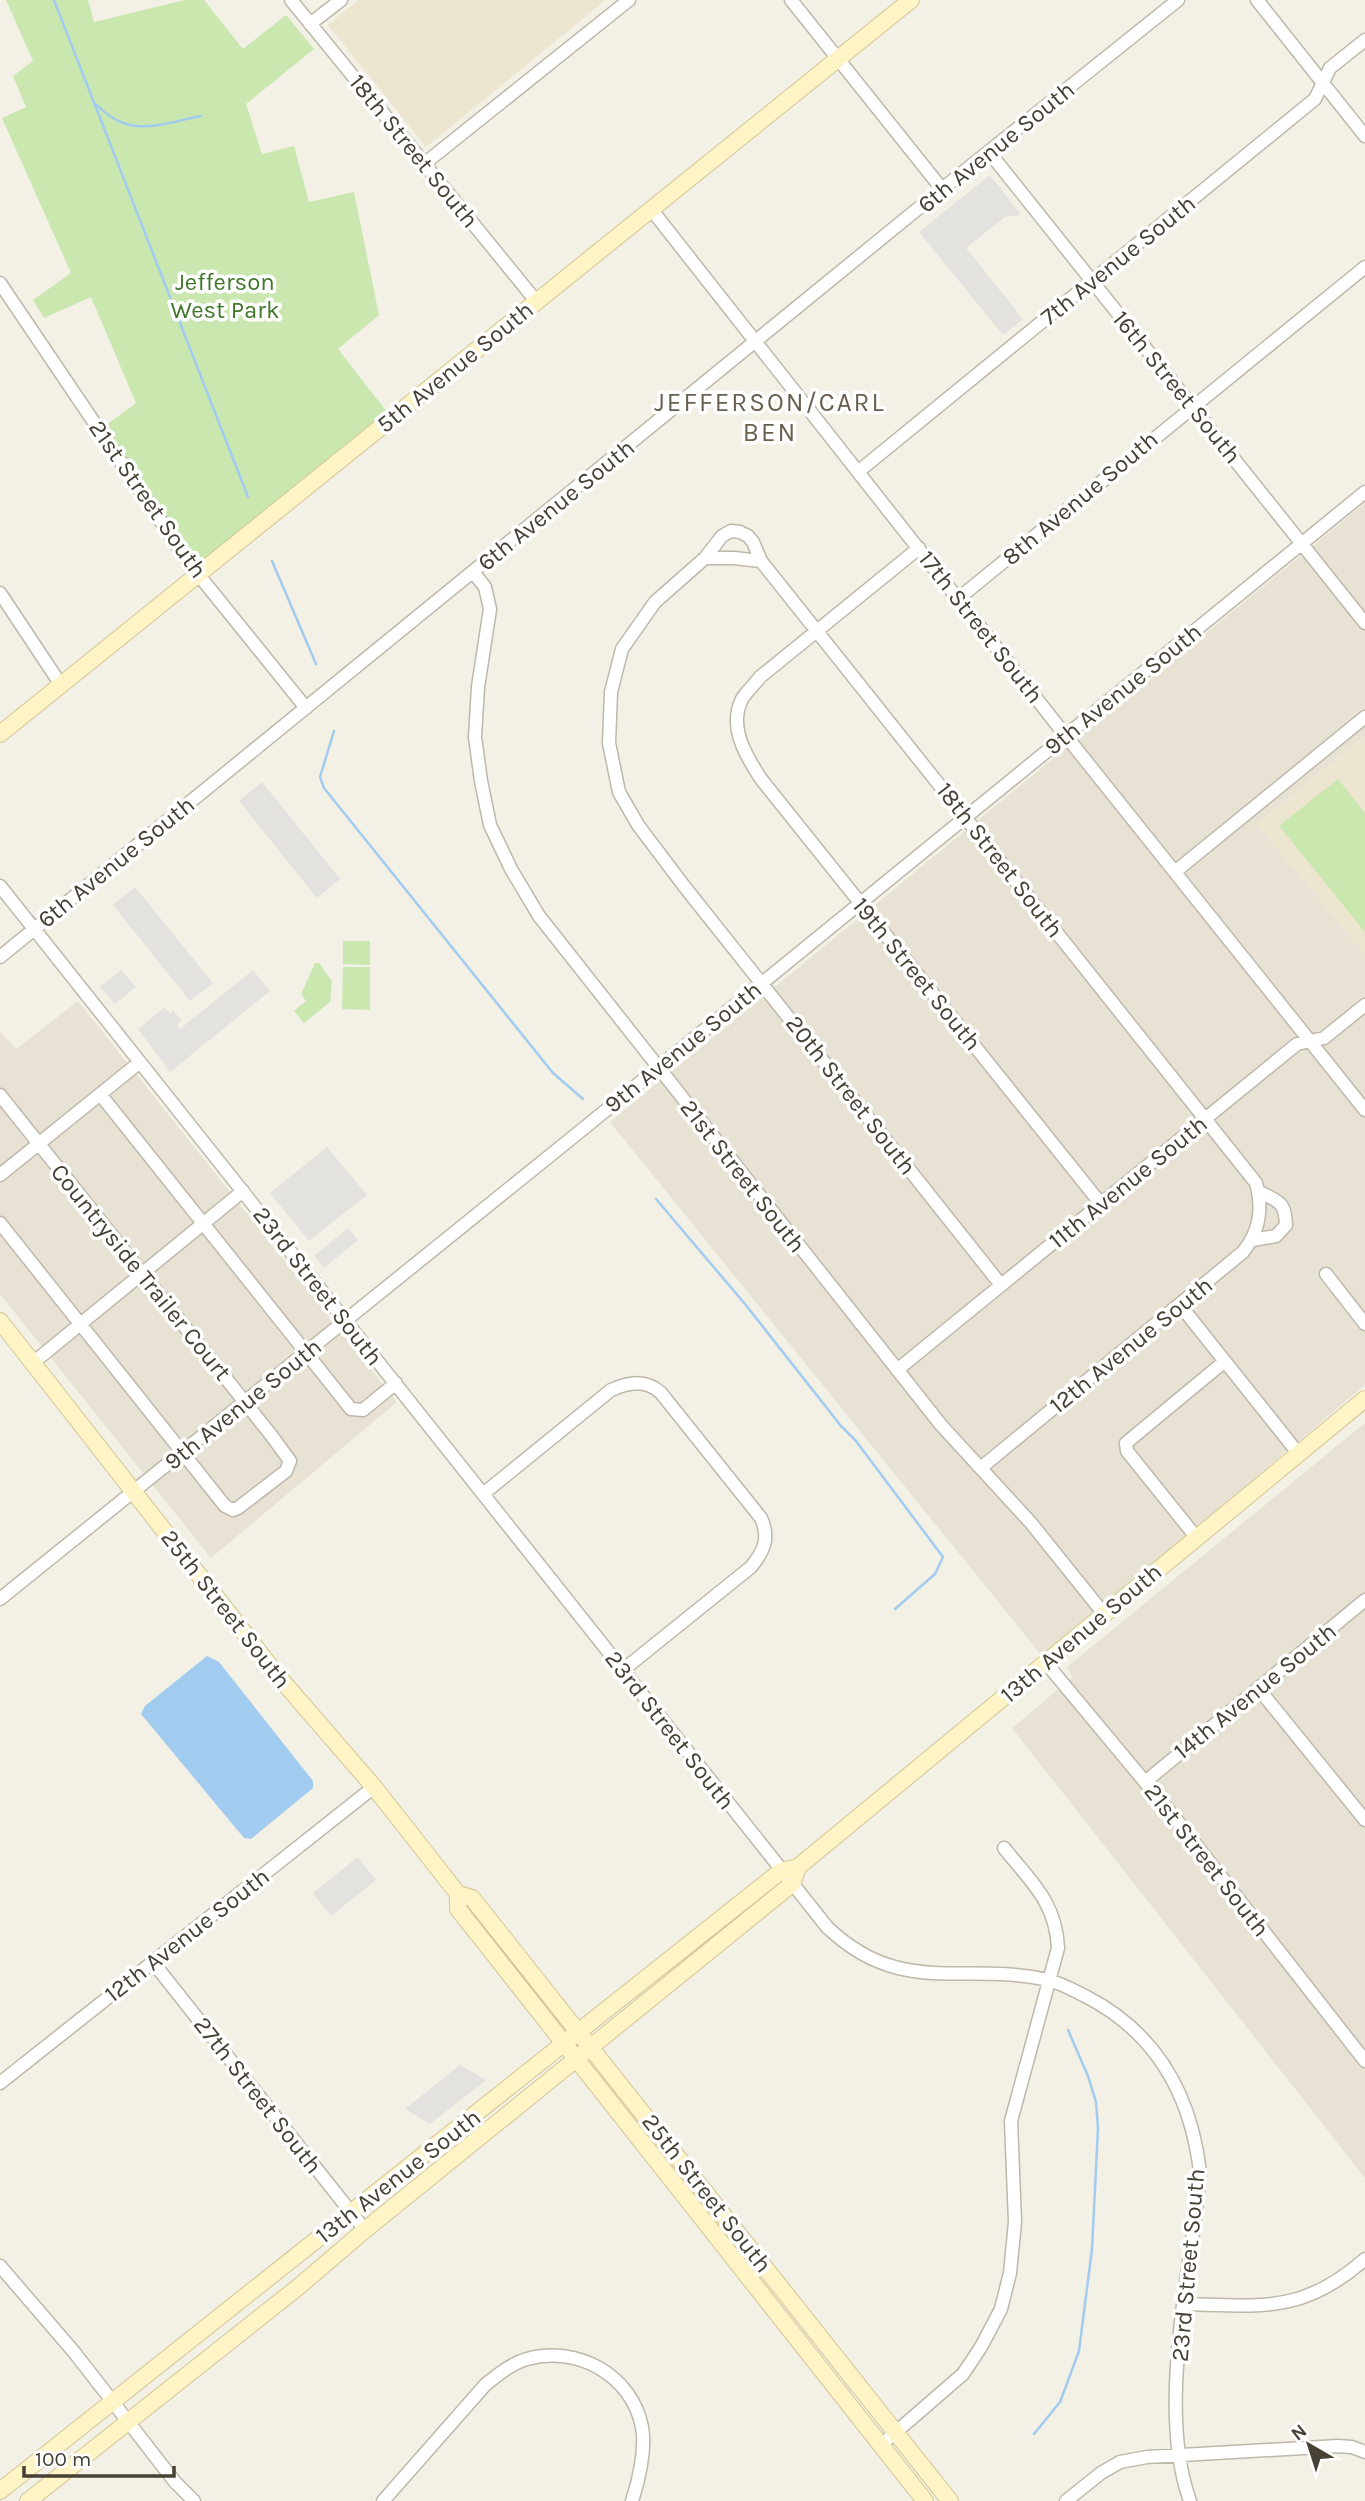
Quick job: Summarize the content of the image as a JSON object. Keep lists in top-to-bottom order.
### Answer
{
  "streets": {
    "main road": ["5th Avenue South", "25th Street South", "13th Avenue South"],
    "street": [
      "6th Avenue South",
      "18th Street South",
      "7th Avenue South",
      "16th Street South",
      "8th Avenue South",
      "21st Street South",
      "17th Street South",
      "9th Avenue South",
      "19th Street South",
      "20th Street South",
      "11th Avenue South",
      "Countryside Trailer Court",
      "23rd Street South",
      "12th Avenue South",
      "14th Avenue South",
      "27th Street South"
    ]
  },
  "crossings": [
    ["6th Avenue South", "16th Street South"],
    ["6th Avenue South", "21st Street South"],
    ["6th Avenue South", "17th Street South"],
    ["6th Avenue South", "23rd Street South"],
    ["18th Street South", "5th Avenue South"],
    ["18th Street South", "9th Avenue South"],
    ["18th Street South", "19th Street South"],
    ["18th Street South", "20th Street South"],
    ["18th Street South", "11th Avenue South"],
    ["18th Street South", "12th Avenue South"],
    ["7th Avenue South", "16th Street South"],
    ["7th Avenue South", "17th Street South"],
    ["5th Avenue South", "21st Street South"],
    ["5th Avenue South", "17th Street South"],
    ["16th Street South", "8th Avenue South"],
    ["16th Street South", "9th Avenue South"],
    ["8th Avenue South", "17th Street South"],
    ["21st Street South", "9th Avenue South"],
    ["21st Street South", "11th Avenue South"],
    ["21st Street South", "12th Avenue South"],
    ["21st Street South", "13th Avenue South"],
    ["21st Street South", "14th Avenue South"],
    ["17th Street South", "9th Avenue South"],
    ["17th Street South", "11th Avenue South"],
    ["9th Avenue South", "19th Street South"],
    ["9th Avenue South", "20th Street South"],
    ["9th Avenue South", "Countryside Trailer Court"],
    ["9th Avenue South", "23rd Street South"],
    ["9th Avenue South", "25th Street South"],
    ["19th Street South", "11th Avenue South"],
    ["20th Street South", "11th Avenue South"],
    ["23rd Street South", "13th Avenue South"],
    ["12th Avenue South", "25th Street South"],
    ["12th Avenue South", "27th Street South"],
    ["25th Street South", "13th Avenue South"],
    ["13th Avenue South", "27th Street South"]
  ],
  "districts": ["JEFFERSON/CARL BEN"],
  "parks": ["Jefferson West Park"],
  "scale_bar": "100 m",
  "north": "top left"
}
